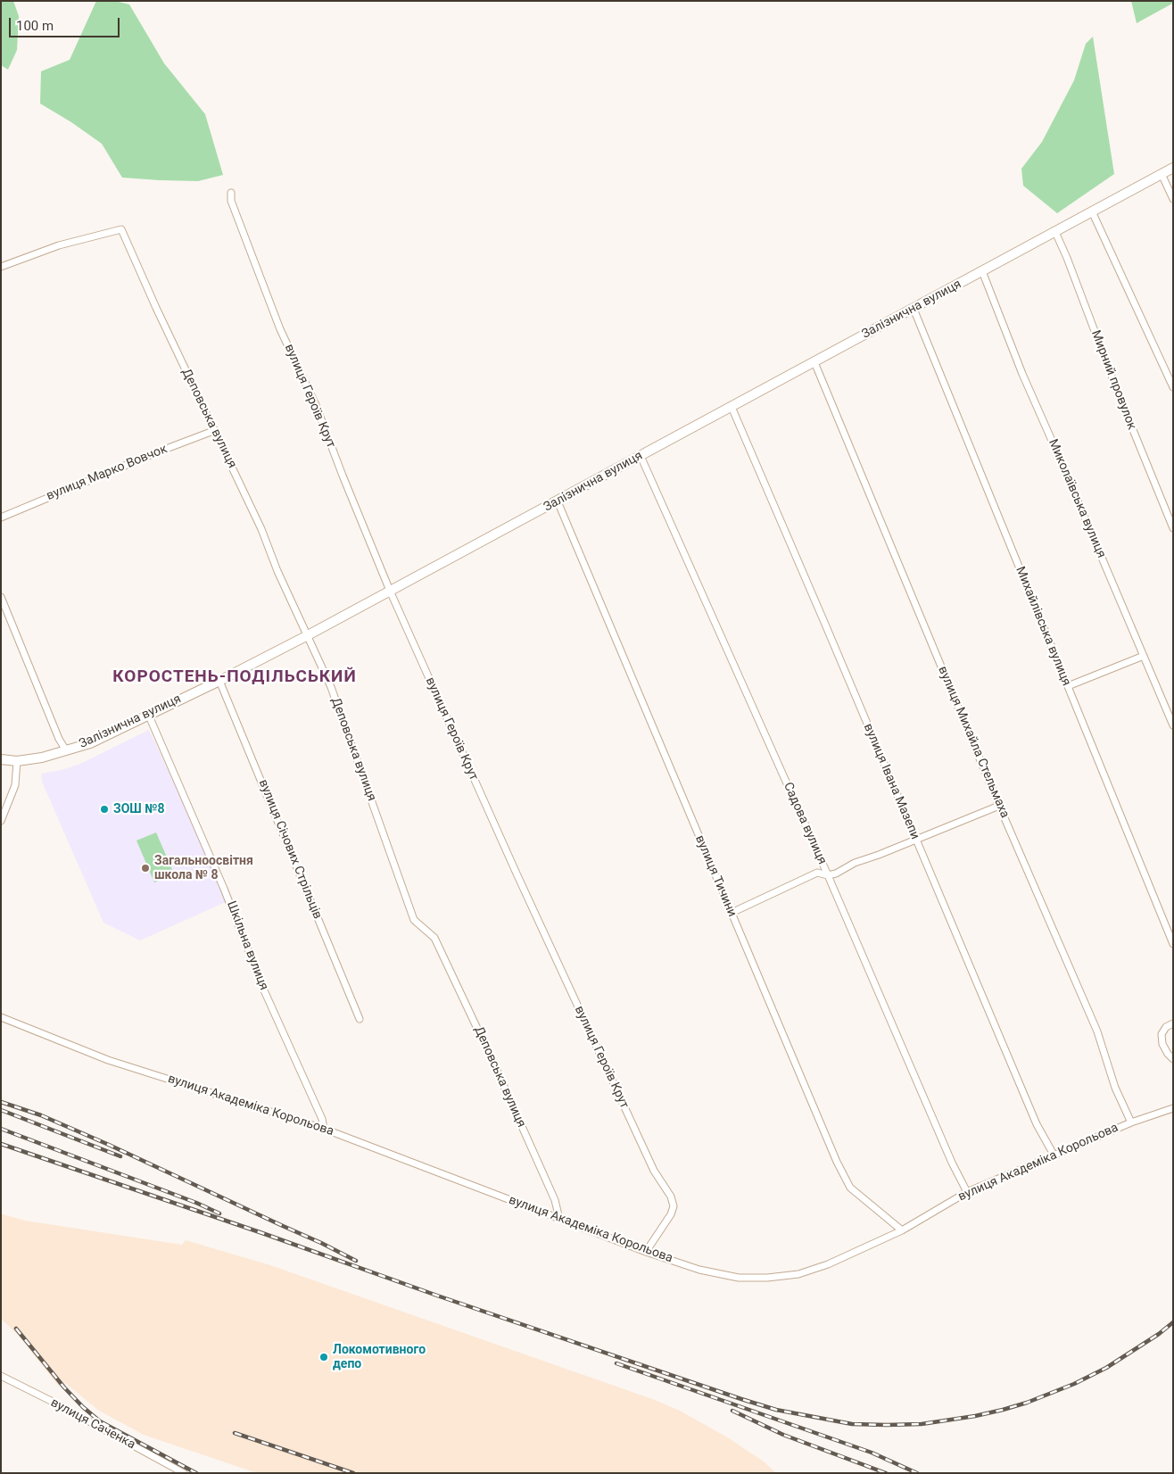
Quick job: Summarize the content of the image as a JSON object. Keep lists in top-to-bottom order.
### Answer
{
  "streets": {
    "street": [
      "Залізнична вулиця",
      "Мирний провулок",
      "вулиця Героїв Крут",
      "Деповська вулиця",
      "вулиця Марко Вовчок",
      "Миколаївська вулиця",
      "Михайлівська вулиця",
      "вулиця Михайла Стельмаха",
      "вулиця Івана Мазепи",
      "Садова вулиця",
      "вулиця Січових Стрільців",
      "вулиця Тичини",
      "Шкільна вулиця",
      "вулиця Академіка Корольова",
      "вулиця Саченка"
    ]
  },
  "crossings": [
    ["Залізнична вулиця", "Мирний провулок"],
    ["Залізнична вулиця", "вулиця Героїв Крут"],
    ["Залізнична вулиця", "Деповська вулиця"],
    ["Залізнична вулиця", "Миколаївська вулиця"],
    ["Залізнична вулиця", "Михайлівська вулиця"],
    ["Залізнична вулиця", "вулиця Михайла Стельмаха"],
    ["Залізнична вулиця", "вулиця Івана Мазепи"],
    ["Залізнична вулиця", "Садова вулиця"],
    ["Залізнична вулиця", "вулиця Січових Стрільців"],
    ["Залізнична вулиця", "вулиця Тичини"],
    ["Залізнична вулиця", "Шкільна вулиця"],
    ["вулиця Героїв Крут", "вулиця Академіка Корольова"],
    ["Деповська вулиця", "вулиця Марко Вовчок"],
    ["Деповська вулиця", "вулиця Академіка Корольова"],
    ["вулиця Михайла Стельмаха", "вулиця Академіка Корольова"],
    ["вулиця Івана Мазепи", "вулиця Академіка Корольова"],
    ["Садова вулиця", "вулиця Академіка Корольова"],
    ["вулиця Тичини", "вулиця Академіка Корольова"],
    ["Шкільна вулиця", "вулиця Академіка Корольова"]
  ],
  "districts": ["КОРОСТЕНЬ-ПОДІЛЬСЬКИЙ"],
  "places": ["ЗОШ №8", "Загальноосвітня школа № 8", "Локомотивного депо"],
  "scale_bar": "100 m"
}
